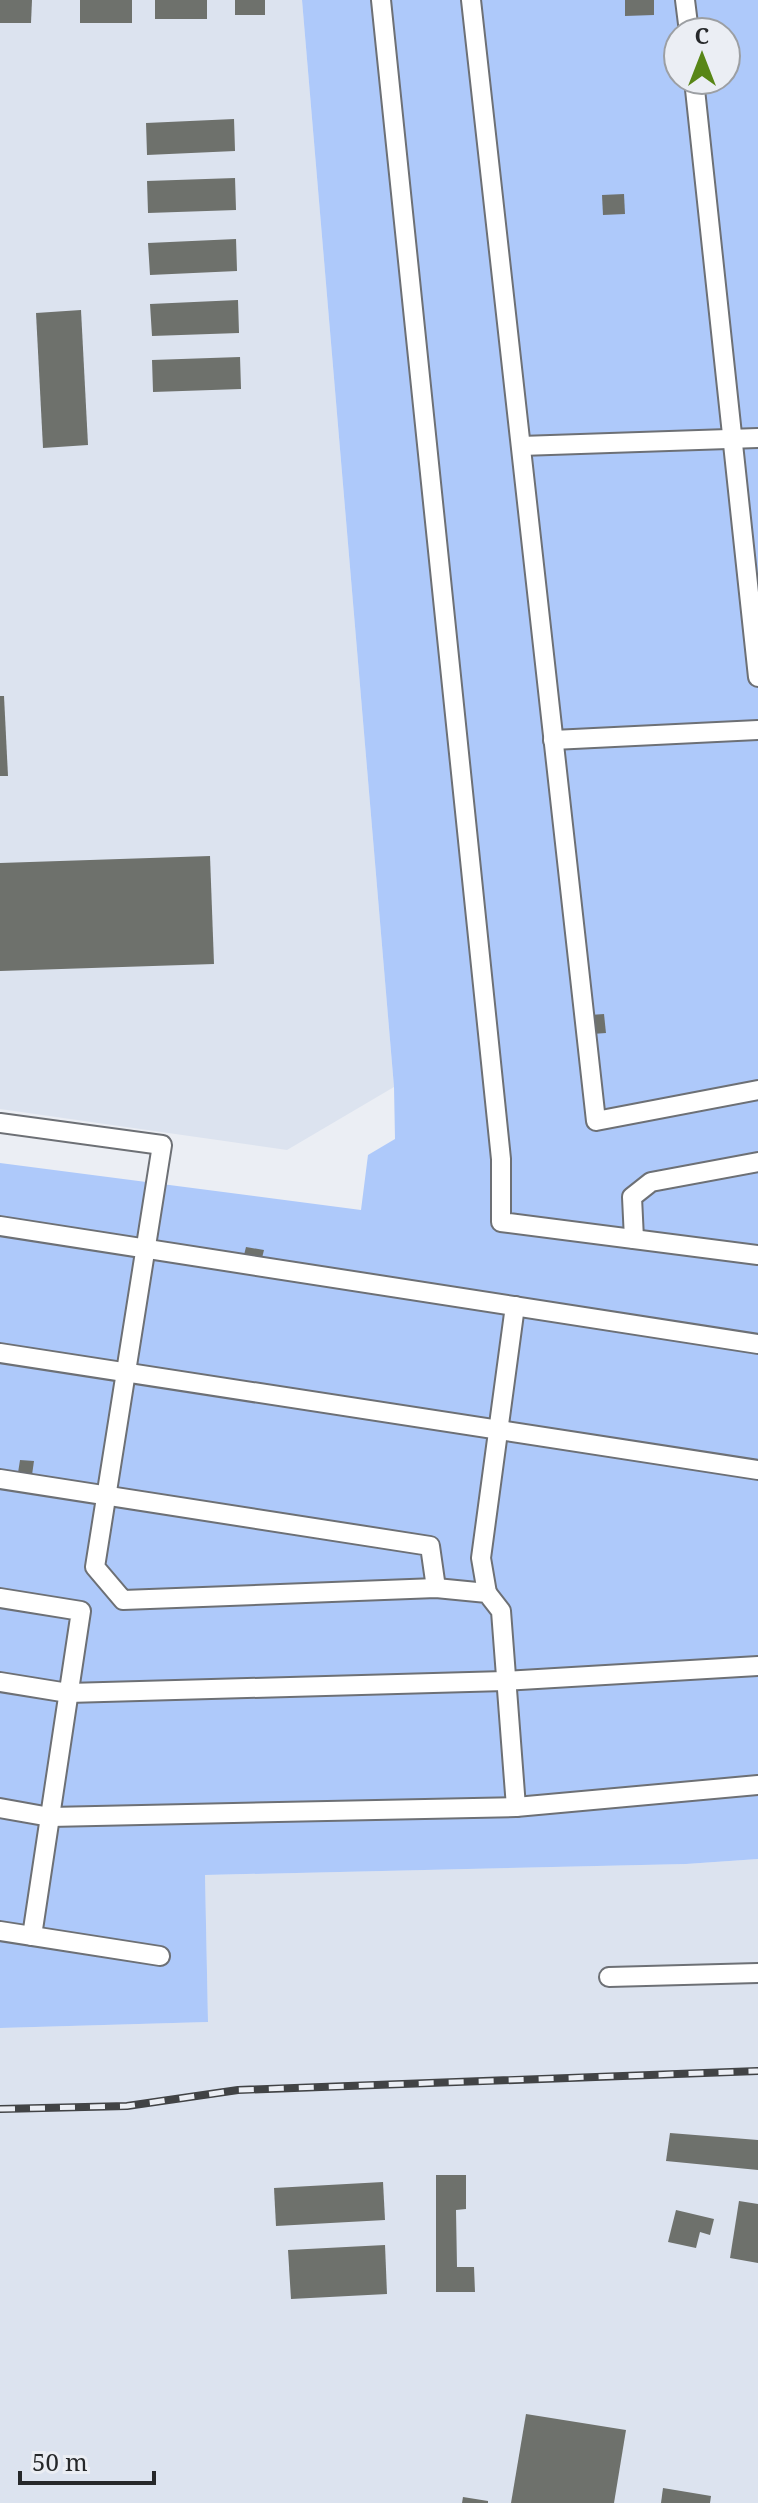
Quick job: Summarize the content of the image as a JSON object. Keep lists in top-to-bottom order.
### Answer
{
  "scale_bar": "50 m",
  "north": "top"
}
